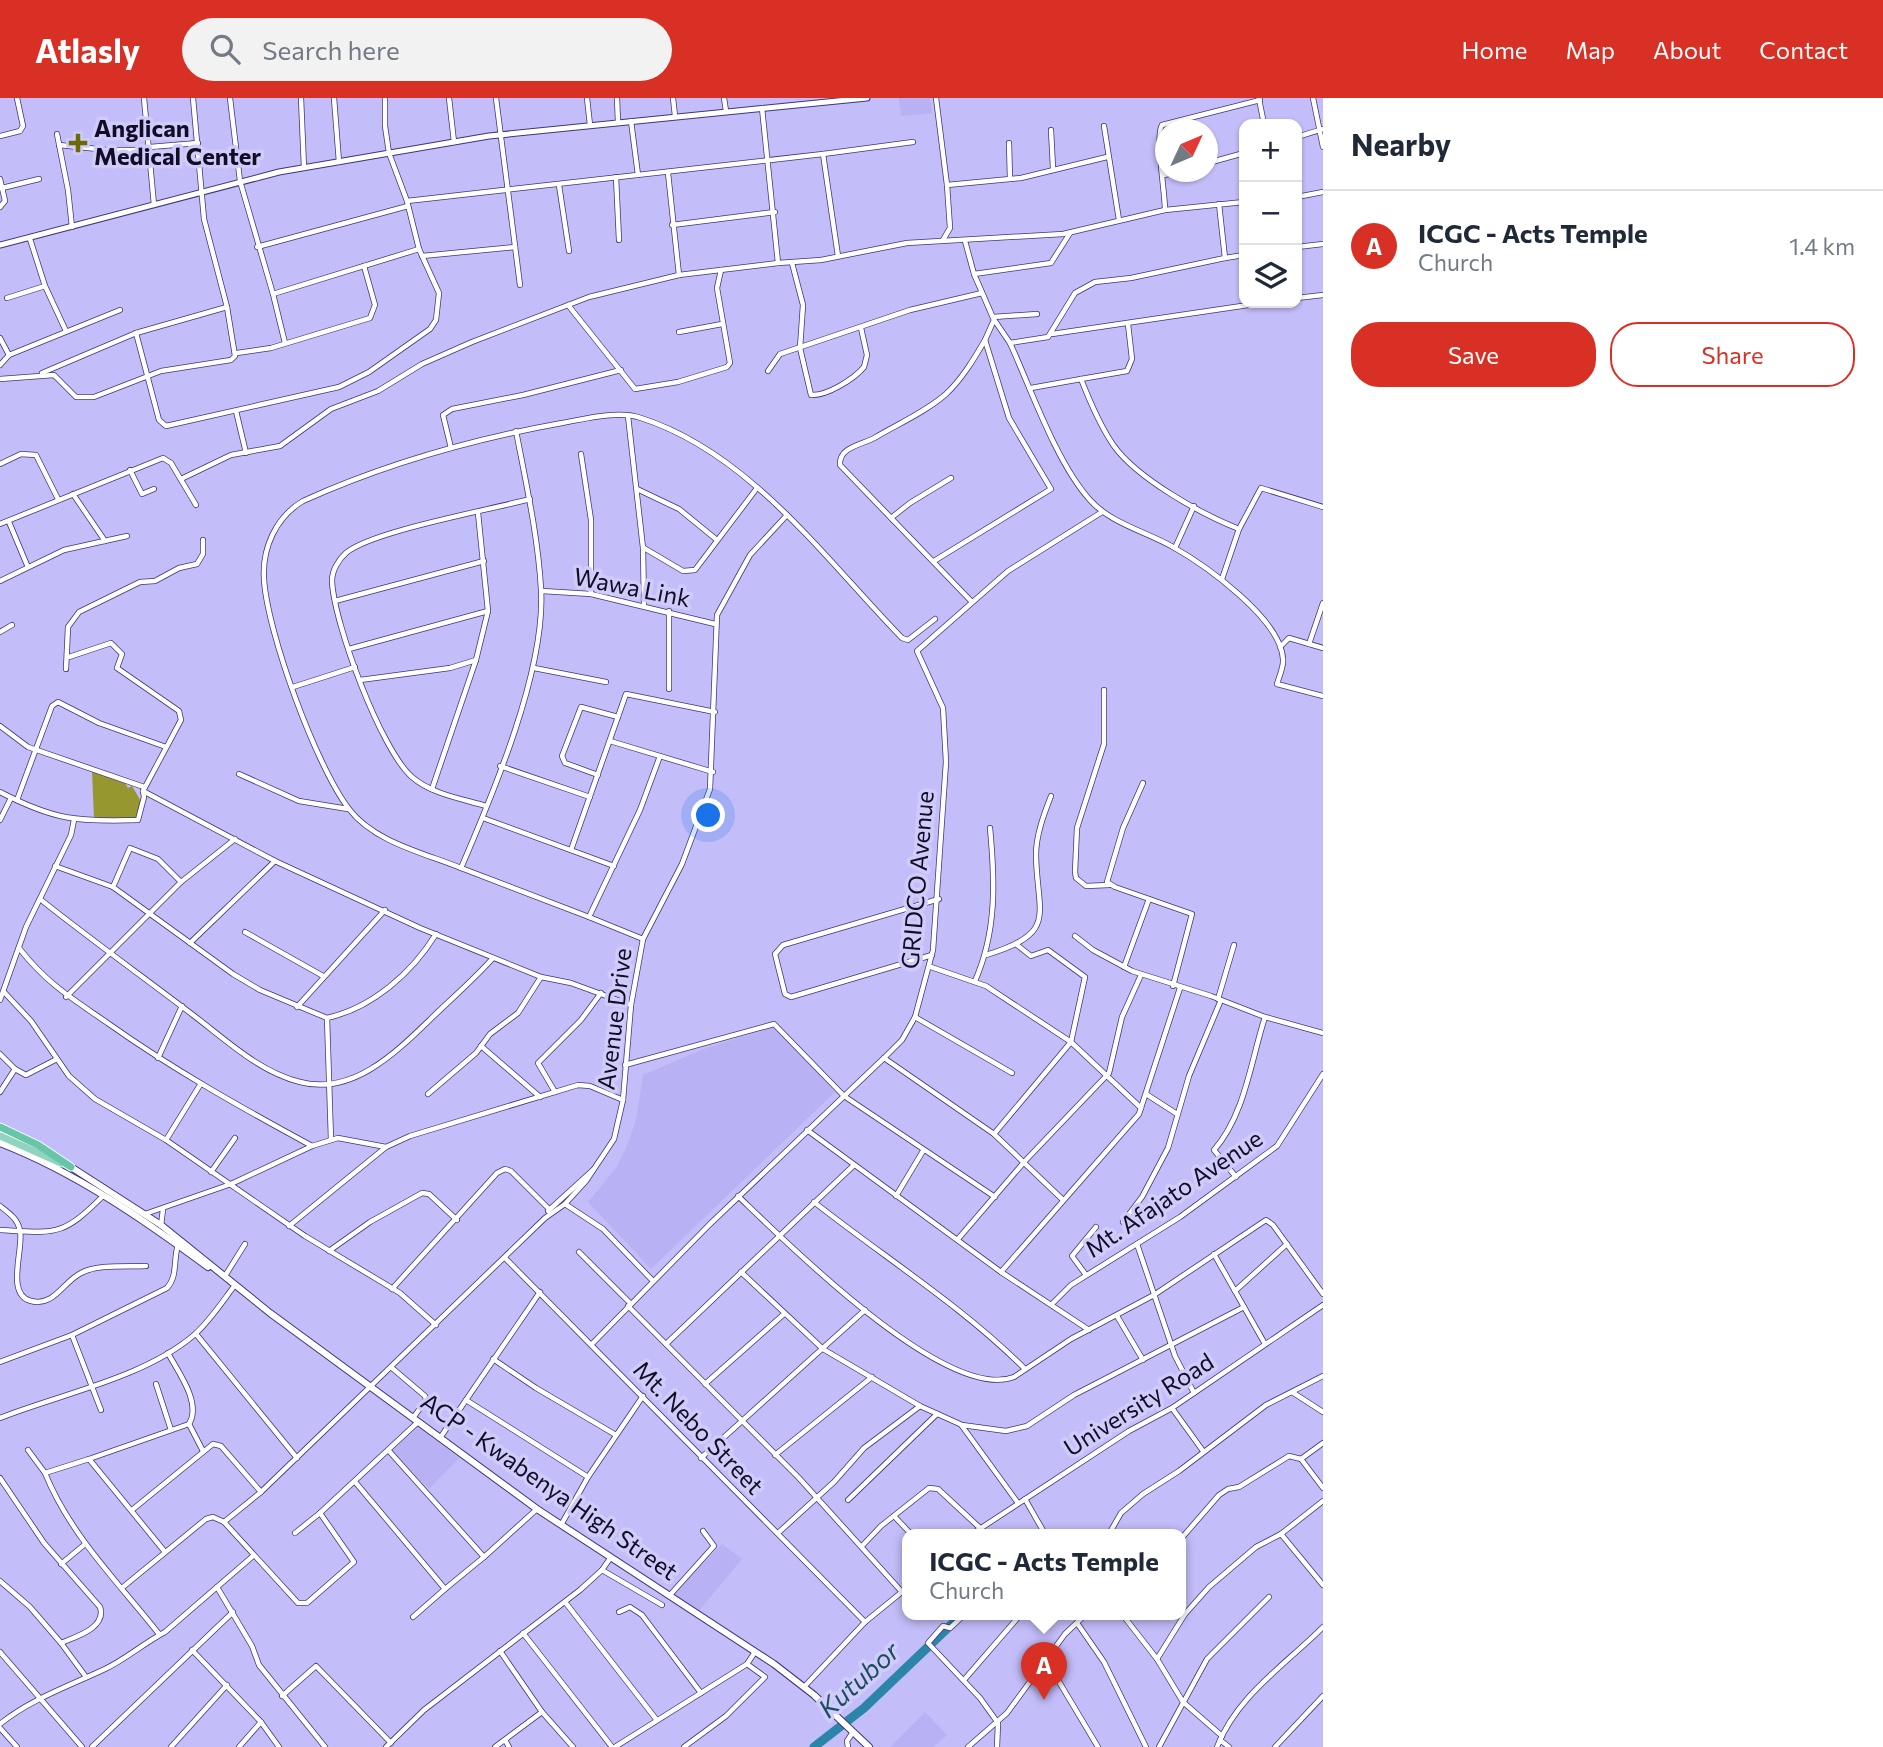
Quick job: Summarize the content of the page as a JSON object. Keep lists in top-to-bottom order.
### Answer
{
  "streets": {
    "main road": ["ACP - Kwabenya High Street"],
    "street": [
      "Wawa Link",
      "GRIDCO Avenue",
      "Avenue Drive",
      "Mt. Afajato Avenue",
      "University Road",
      "Mt. Nebo Street"
    ]
  },
  "crossings": [
    ["Wawa Link", "Avenue Drive"],
    ["GRIDCO Avenue", "Mt. Nebo Street"]
  ],
  "water": ["Kutubor"],
  "places": {
    "health": ["Anglican Medical Center"]
  },
  "north": "top right",
  "page": {
    "header": "Atlasly",
    "search": "Search here",
    "nav": [
      "Home",
      "Map",
      "About",
      "Contact"
    ],
    "heading": "Nearby",
    "map_buttons": ["+", "−"],
    "list": [
      {
        "mark": "A",
        "name": "ICGC - Acts Temple",
        "note": "Church",
        "value": "1.4 km"
      }
    ],
    "buttons": ["Save", "Share"],
    "popup": ["ICGC - Acts Temple", "Church"],
    "pins": "A"
  }
}
